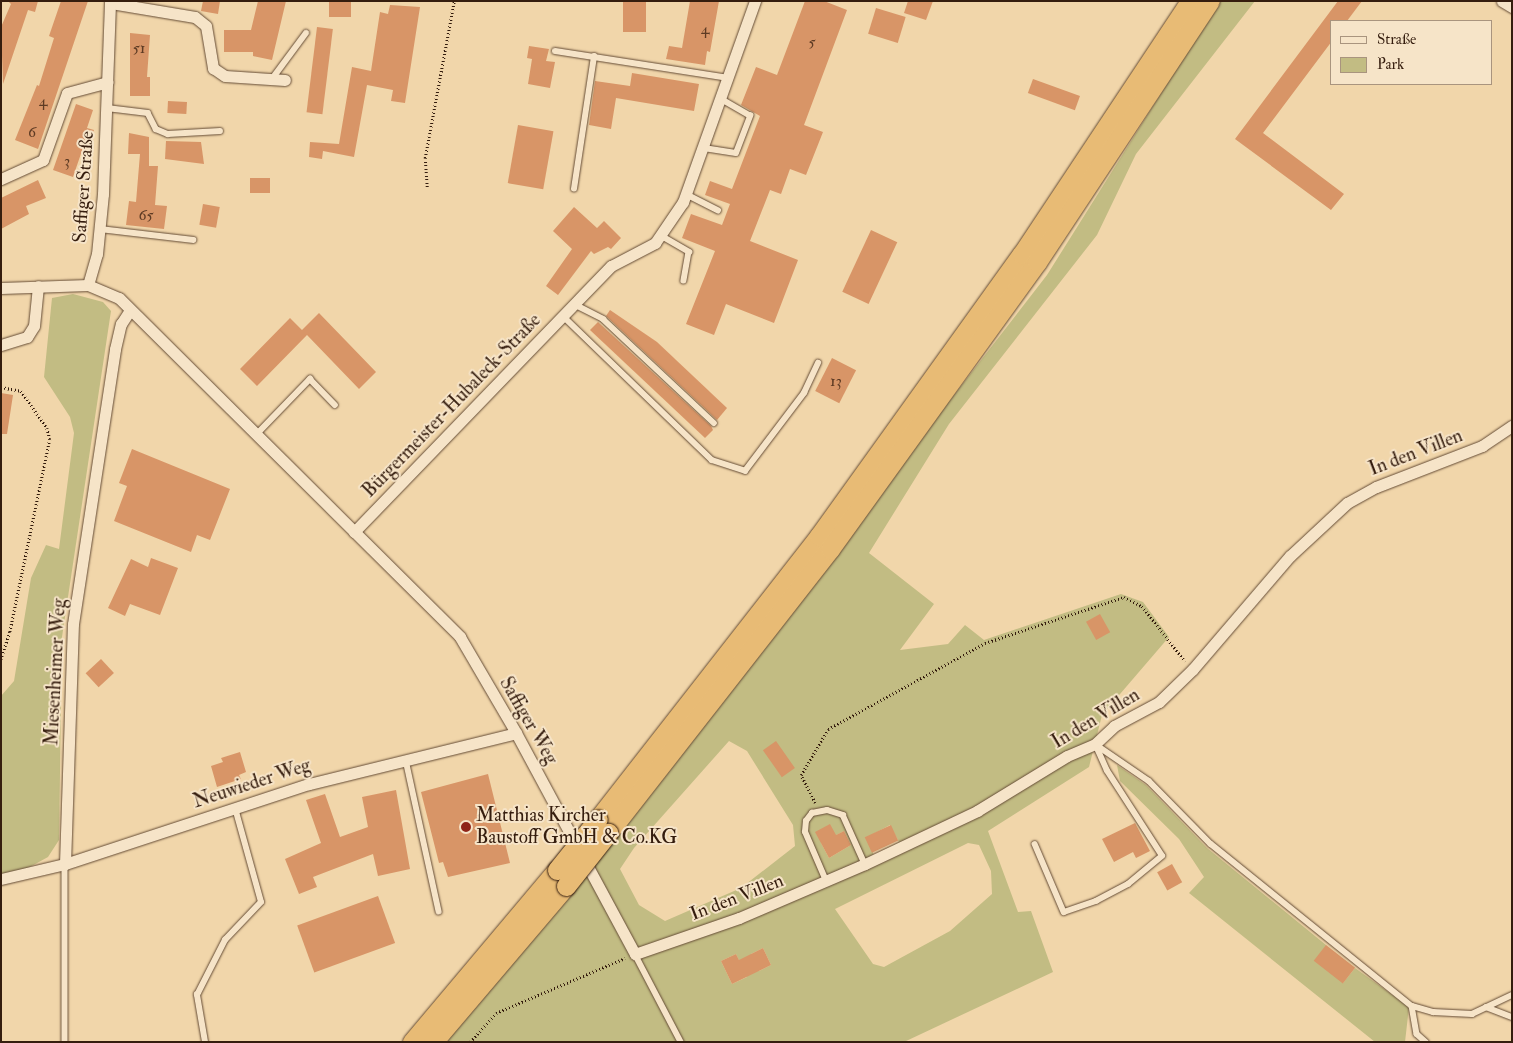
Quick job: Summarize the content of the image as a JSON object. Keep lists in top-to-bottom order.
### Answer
{
  "streets": {
    "street": [
      "Saffiger Straße",
      "Bürgermeister-Hubaleck-Straße",
      "In den Villen",
      "Miesenheimer Weg",
      "Saffiger Weg",
      "Neuwieder Weg"
    ]
  },
  "crossings": [
    ["Bürgermeister-Hubaleck-Straße", "Saffiger Weg"],
    ["In den Villen", "Saffiger Weg"],
    ["Miesenheimer Weg", "Neuwieder Weg"],
    ["Saffiger Weg", "Neuwieder Weg"]
  ],
  "places": ["Matthias Kircher Baustoff GmbH & Co.KG"],
  "house_numbers": [
    "4",
    "5",
    "51",
    "4",
    "6",
    "3",
    "65",
    "13"
  ],
  "legend": ["Straße", "Park"]
}
